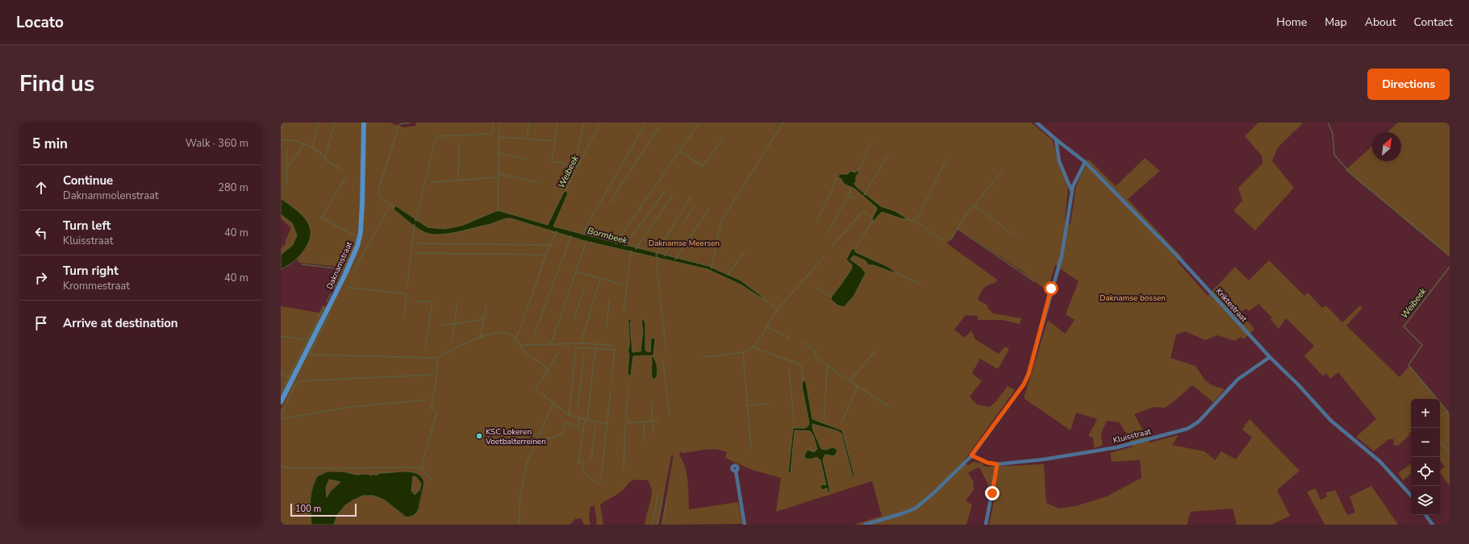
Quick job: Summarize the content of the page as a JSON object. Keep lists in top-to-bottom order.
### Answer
{
  "streets": {
    "street": ["Daknamstraat", "Kriktestraat", "Kluisstraat"]
  },
  "crossings": [
    ["Kriktestraat", "Kluisstraat"]
  ],
  "water": ["Weibeek", "Bormbeek"],
  "parks": ["Daknamse Meersen", "Daknamse bossen"],
  "places": ["KSC Lokeren Voetbalterreinen"],
  "scale_bar": "100 m",
  "north": "top right",
  "page": {
    "header": "Locato",
    "nav": [
      "Home",
      "Map",
      "About",
      "Contact"
    ],
    "title": "Find us",
    "buttons": "Directions",
    "heading": ["5 min", "Walk · 360 m"],
    "list": [
      ["Continue", "Daknammolenstraat", "280 m"],
      ["Turn left", "Kluisstraat", "40 m"],
      ["Turn right", "Krommestraat", "40 m"],
      "Arrive at destination"
    ],
    "map_buttons": ["+", "−"],
    "scale": "100 m"
  }
}
